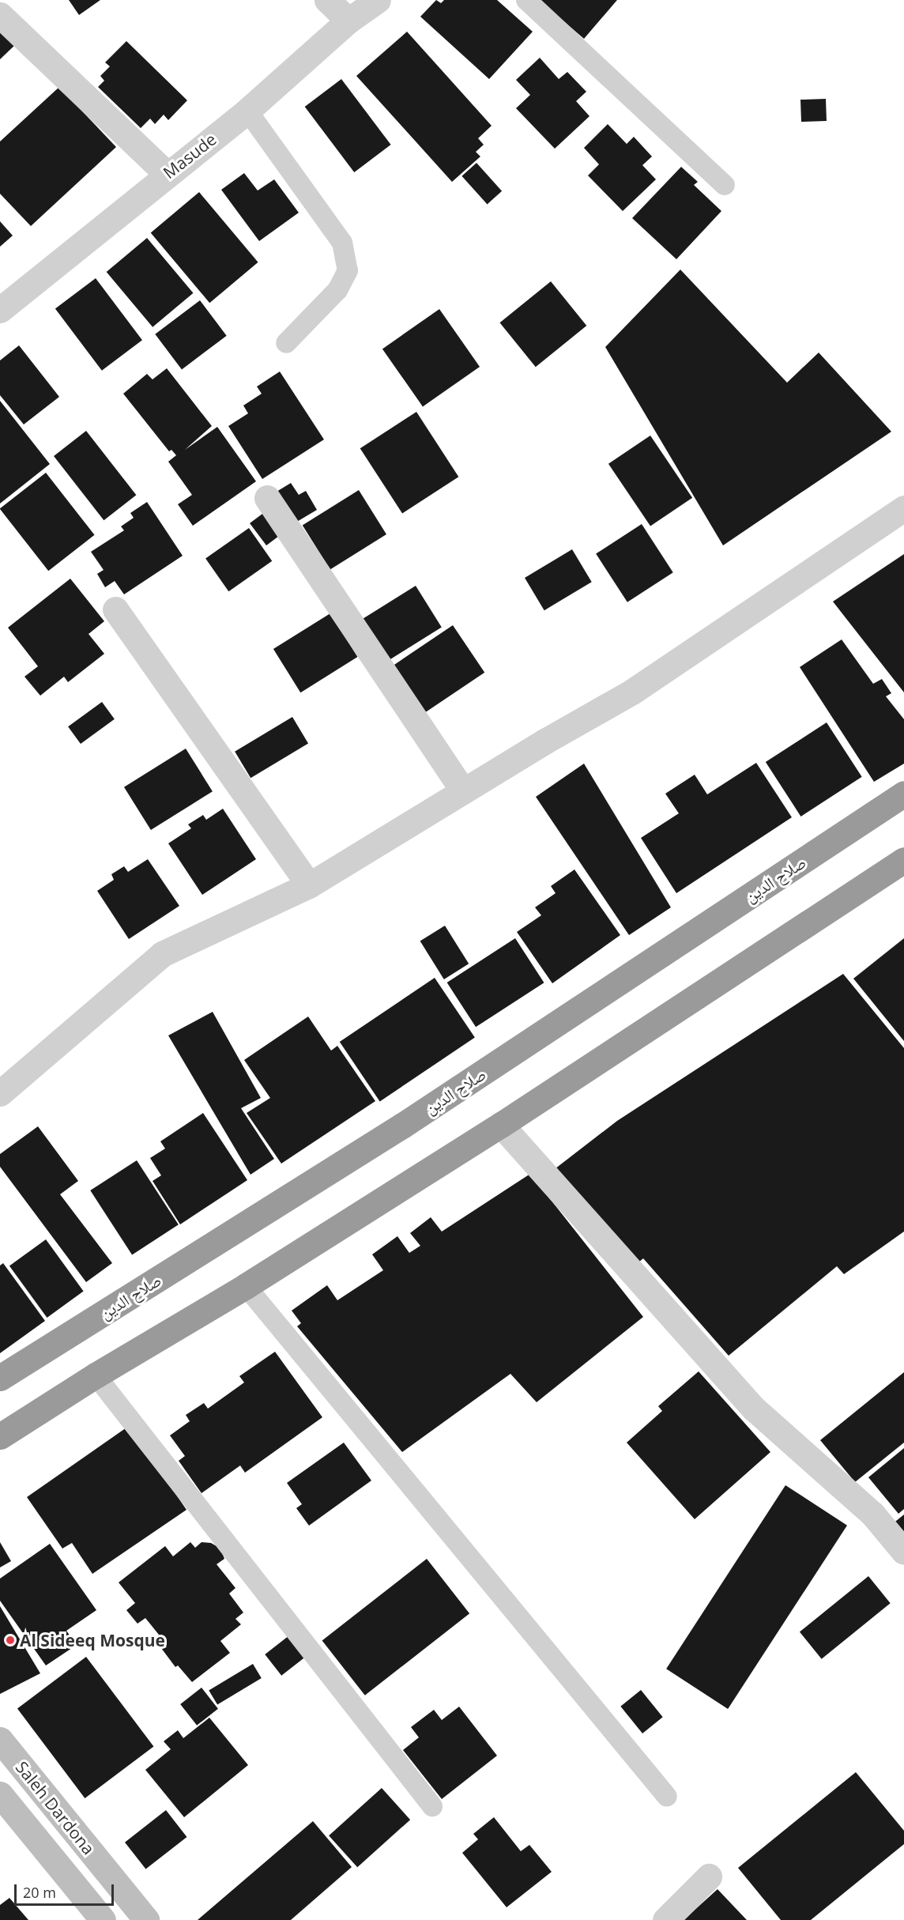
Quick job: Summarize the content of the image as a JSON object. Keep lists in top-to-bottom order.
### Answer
{
  "streets": {
    "highway": ["صلاح الدين"],
    "street": ["Masude", "Saleh Dardona"]
  },
  "places": ["Al Sideeq Mosque"],
  "scale_bar": "20 m"
}
